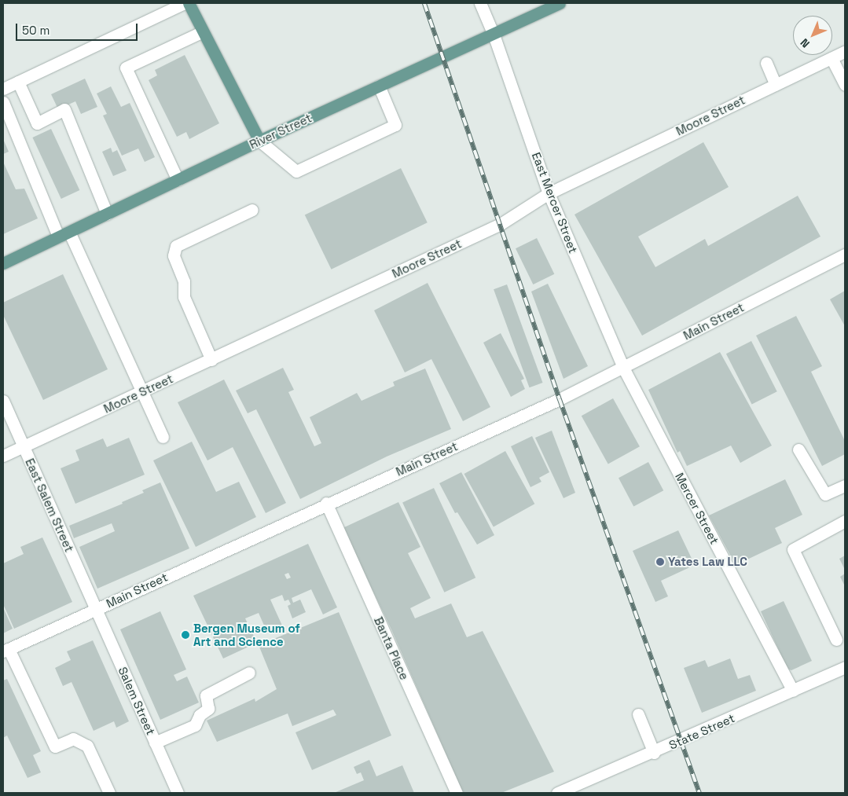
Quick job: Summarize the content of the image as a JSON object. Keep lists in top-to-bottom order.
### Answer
{
  "streets": {
    "main road": ["River Street"],
    "street": [
      "Moore Street",
      "East Mercer Street",
      "Main Street",
      "East Salem Street",
      "Mercer Street",
      "Banta Place",
      "Salem Street",
      "State Street"
    ]
  },
  "crossings": [
    ["Moore Street", "East Mercer Street"],
    ["Moore Street", "East Salem Street"],
    ["River Street", "East Mercer Street"],
    ["East Mercer Street", "Main Street"],
    ["East Mercer Street", "Mercer Street"],
    ["Main Street", "East Salem Street"],
    ["Main Street", "Mercer Street"],
    ["Main Street", "Banta Place"],
    ["Main Street", "Salem Street"],
    ["East Salem Street", "Salem Street"],
    ["Mercer Street", "State Street"]
  ],
  "places": ["Yates Law LLC", "Bergen Museum of Art and Science"],
  "scale_bar": "50 m",
  "north": "bottom left"
}
